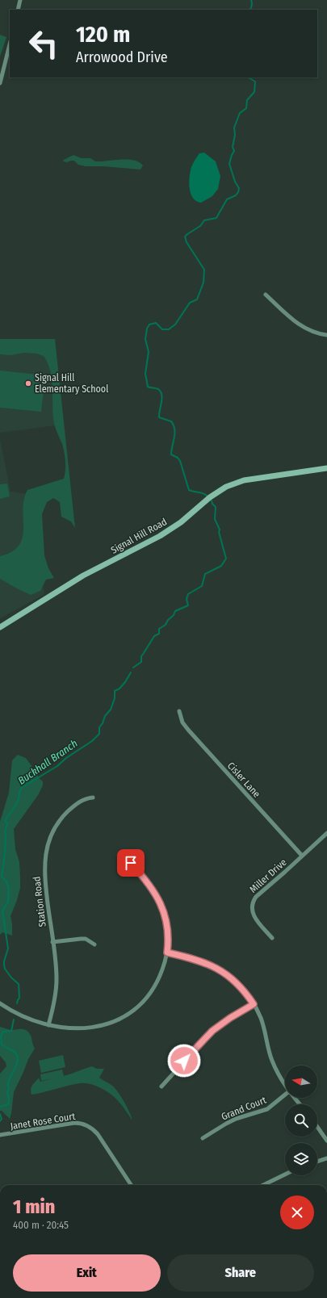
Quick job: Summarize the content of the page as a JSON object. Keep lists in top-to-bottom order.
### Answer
{
  "streets": {
    "main road": ["Signal Hill Road"],
    "street": [
      "Cisler Lane",
      "Miller Drive",
      "Station Road",
      "Grand Court",
      "Janet Rose Court"
    ]
  },
  "crossings": [
    ["Cisler Lane", "Miller Drive"]
  ],
  "water": ["Buckhall Branch"],
  "places": ["Signal Hill Elementary School"],
  "north": "left",
  "page": {
    "turn": ["120 m", "Arrowood Drive"],
    "heading": ["1 min", "400 m · 20:45"],
    "buttons": ["Exit", "Share"]
  }
}
